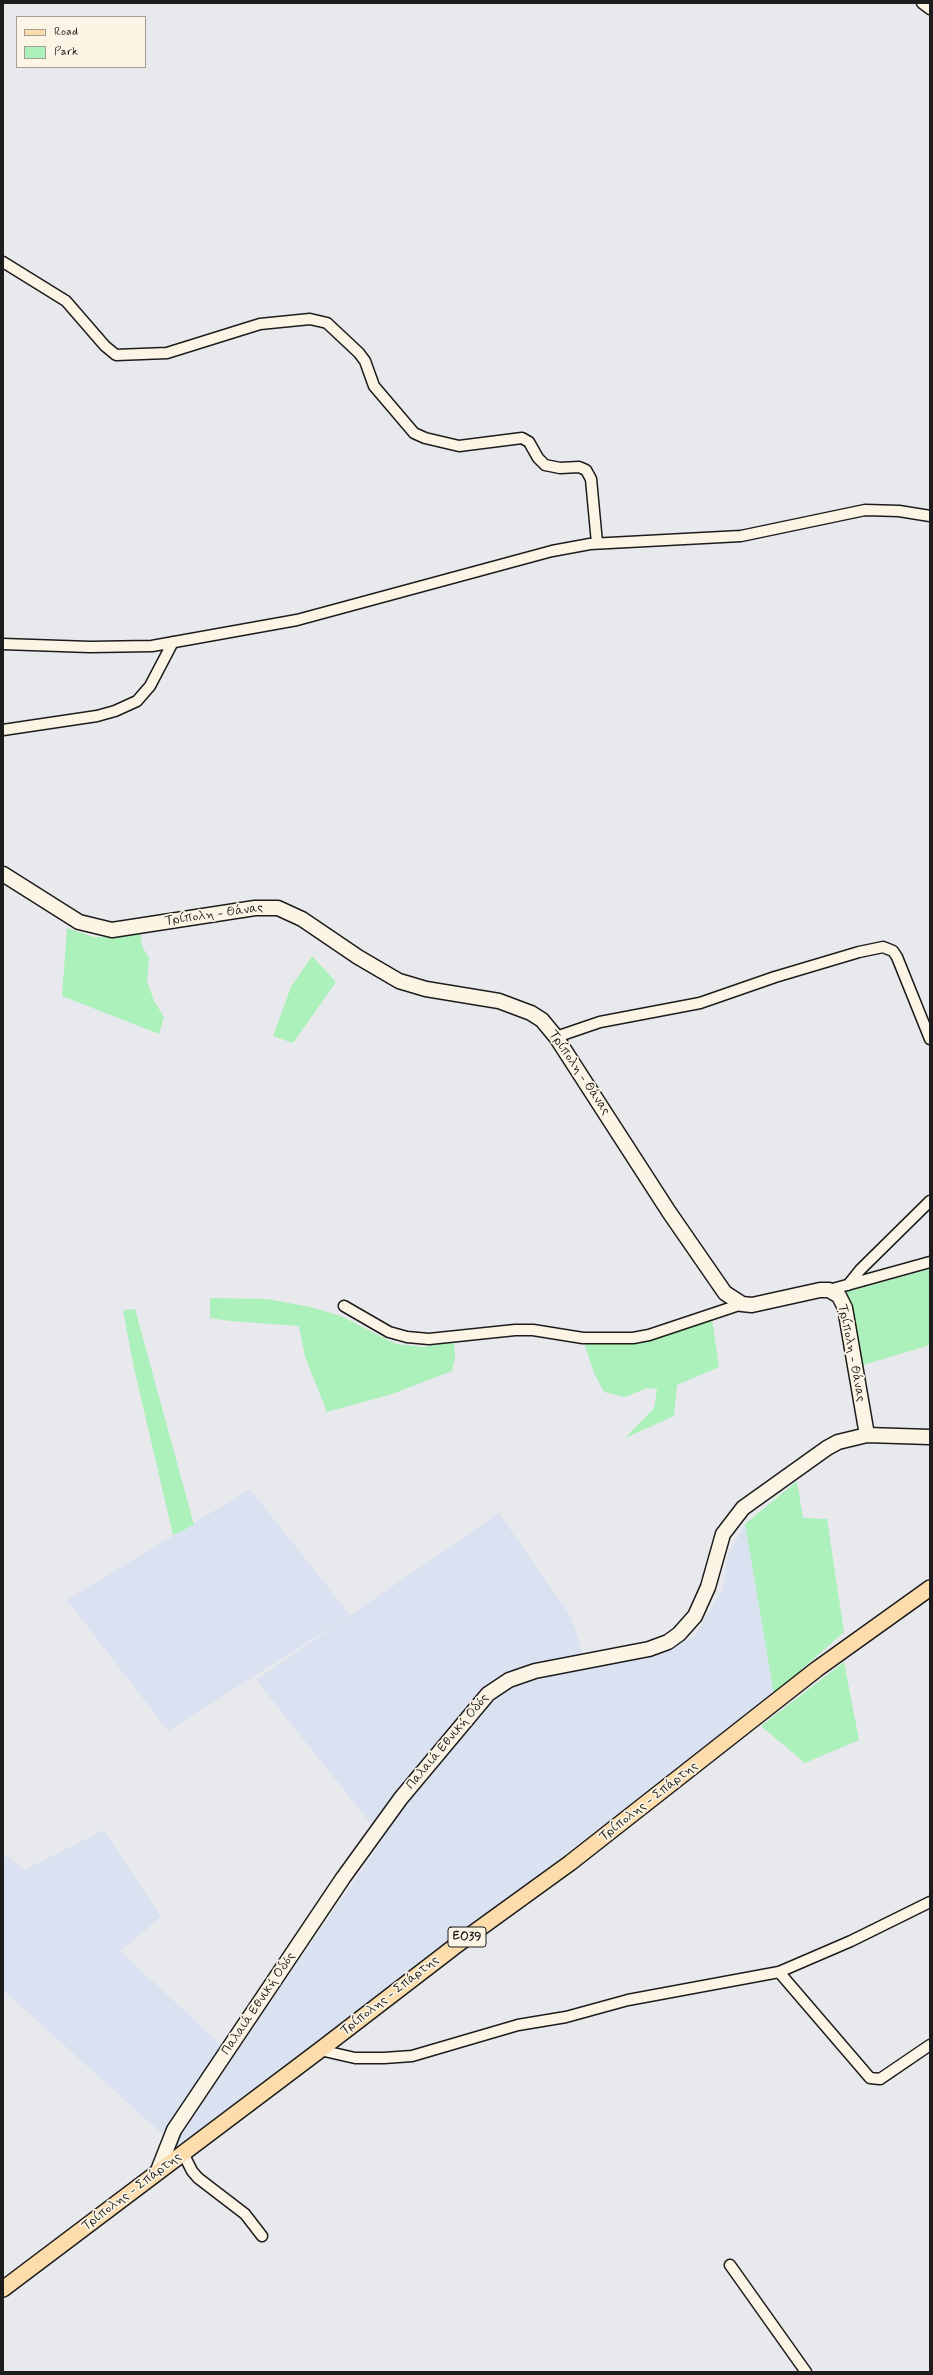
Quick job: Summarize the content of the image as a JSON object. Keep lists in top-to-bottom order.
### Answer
{
  "streets": {
    "main road": [
      "Τρίπολη - Θάνας",
      "Παλαιά Εθνική Οδός",
      "Τρίπολης - Σπάρτης",
      "ΕΟ39"
    ]
  },
  "crossings": [
    ["Τρίπολη - Θάνας", "Παλαιά Εθνική Οδός"],
    ["Παλαιά Εθνική Οδός", "Τρίπολης - Σπάρτης"]
  ],
  "legend": ["Road", "Park"]
}
